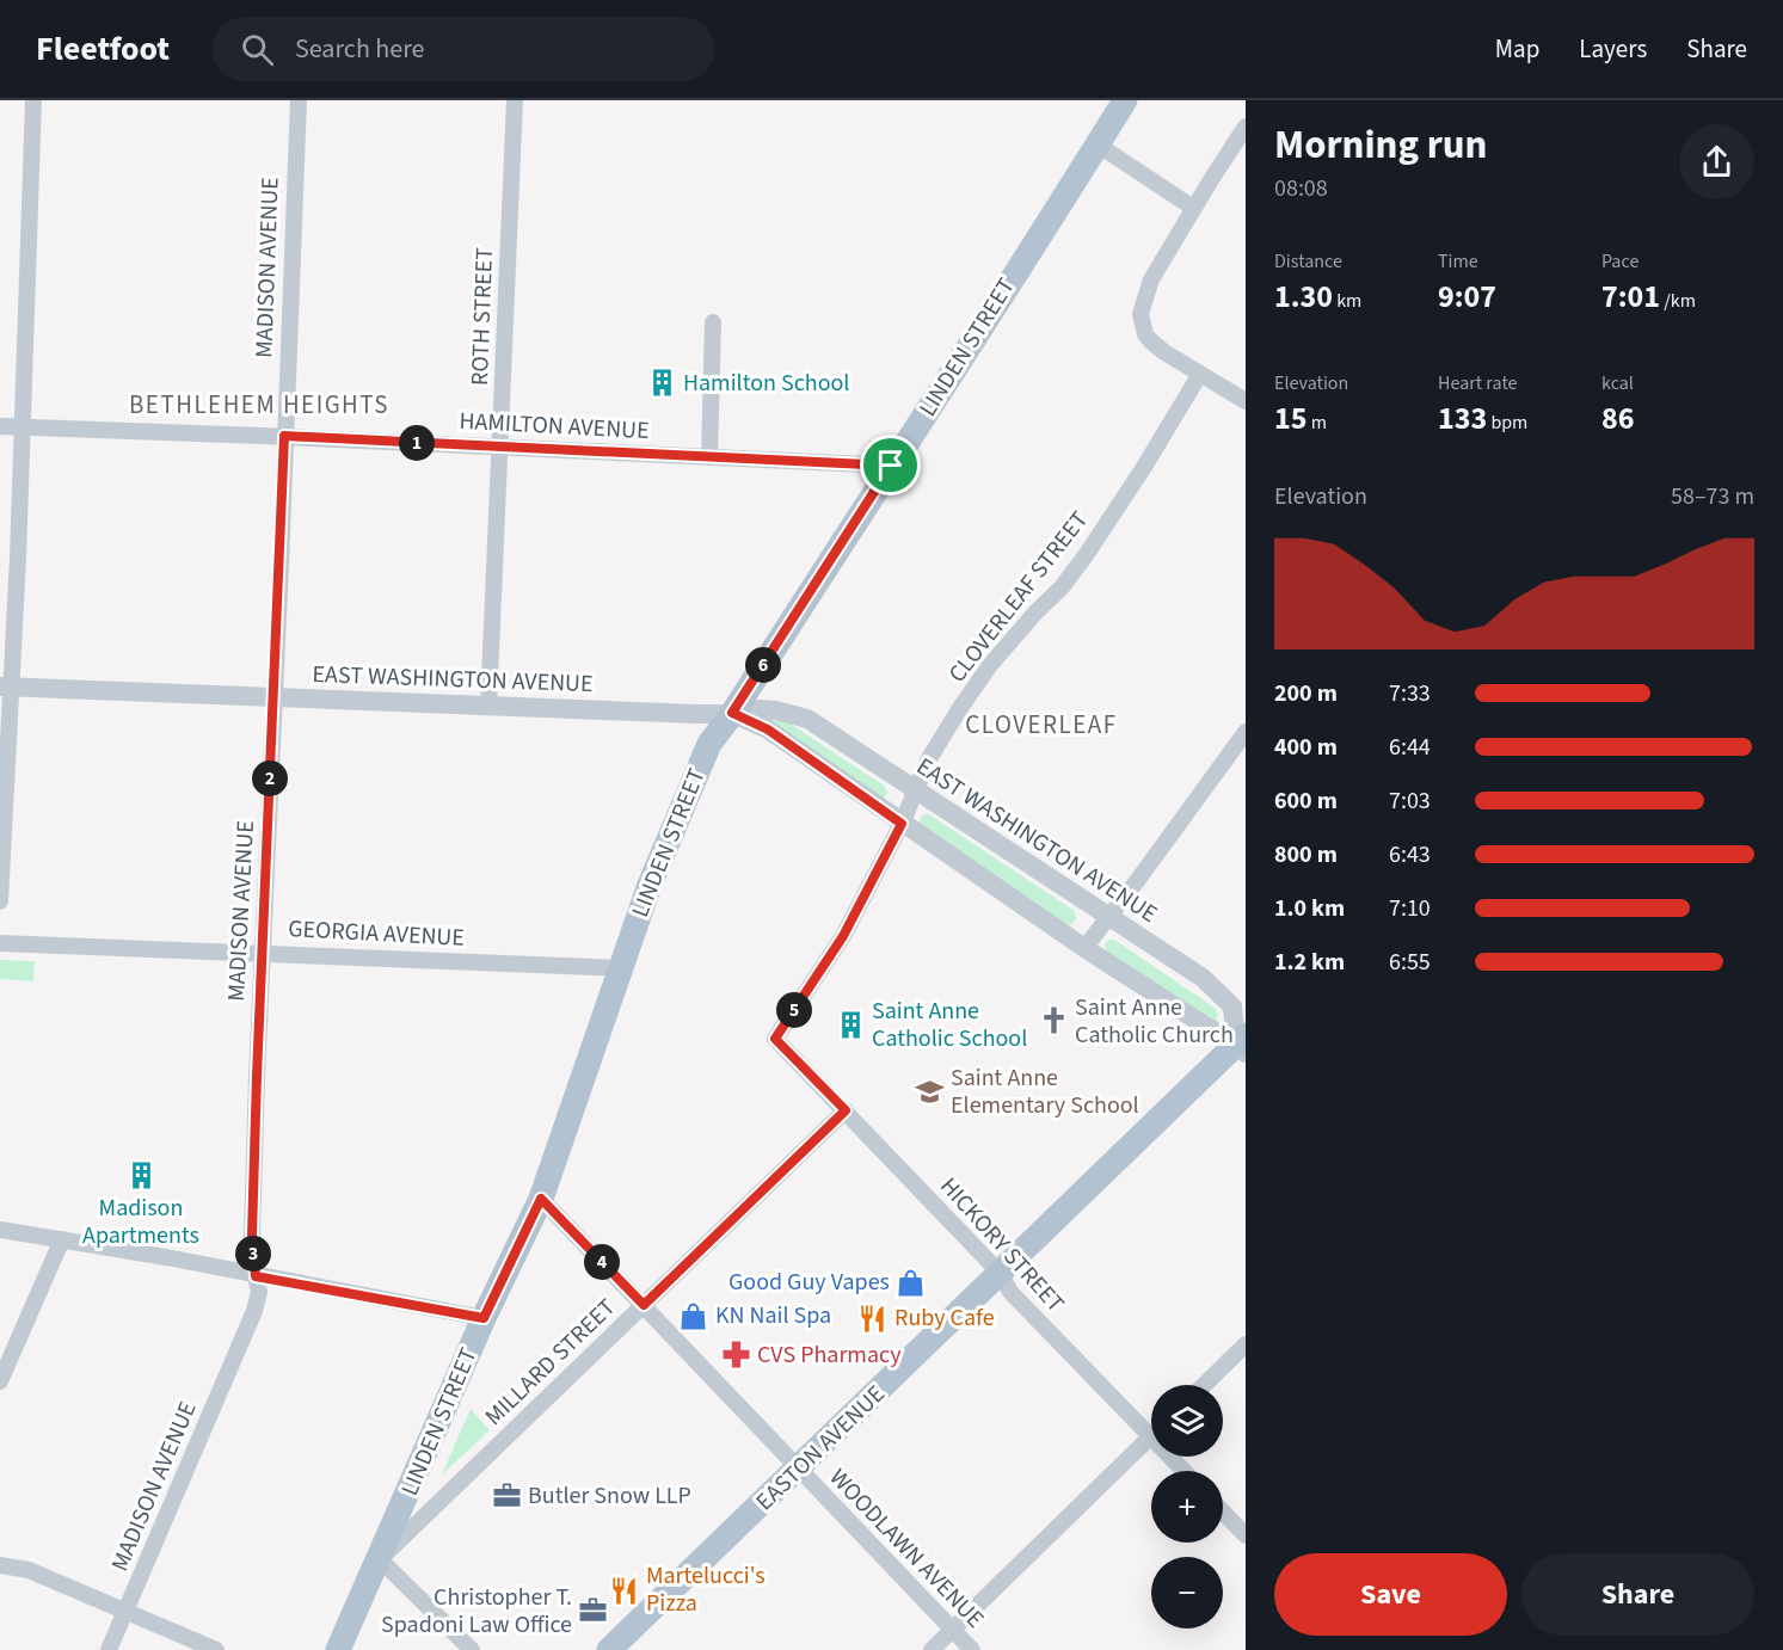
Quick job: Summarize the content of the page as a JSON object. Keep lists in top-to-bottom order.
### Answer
{
  "streets": {
    "main road": ["LINDEN STREET", "EASTON AVENUE"],
    "street": [
      "MADISON AVENUE",
      "ROTH STREET",
      "HAMILTON AVENUE",
      "CLOVERLEAF STREET",
      "EAST WASHINGTON AVENUE",
      "GEORGIA AVENUE",
      "HICKORY STREET",
      "MILLARD STREET",
      "WOODLAWN AVENUE"
    ]
  },
  "crossings": [
    ["MADISON AVENUE", "HAMILTON AVENUE"],
    ["MADISON AVENUE", "EAST WASHINGTON AVENUE"],
    ["MADISON AVENUE", "GEORGIA AVENUE"],
    ["ROTH STREET", "HAMILTON AVENUE"],
    ["ROTH STREET", "EAST WASHINGTON AVENUE"],
    ["LINDEN STREET", "HAMILTON AVENUE"],
    ["LINDEN STREET", "EAST WASHINGTON AVENUE"],
    ["LINDEN STREET", "GEORGIA AVENUE"],
    ["LINDEN STREET", "MILLARD STREET"],
    ["LINDEN STREET", "WOODLAWN AVENUE"],
    ["CLOVERLEAF STREET", "EAST WASHINGTON AVENUE"],
    ["CLOVERLEAF STREET", "HICKORY STREET"],
    ["EAST WASHINGTON AVENUE", "EASTON AVENUE"],
    ["HICKORY STREET", "MILLARD STREET"],
    ["HICKORY STREET", "EASTON AVENUE"],
    ["MILLARD STREET", "WOODLAWN AVENUE"],
    ["EASTON AVENUE", "WOODLAWN AVENUE"]
  ],
  "districts": ["BETHLEHEM HEIGHTS", "CLOVERLEAF"],
  "places": {
    "building": ["Hamilton School", "Saint Anne Catholic School", "Madison Apartments"],
    "church": ["Saint Anne Catholic Church"],
    "school or university": ["Saint Anne Elementary School"],
    "shop": ["Good Guy Vapes", "KN Nail Spa"],
    "restaurant": ["Ruby Cafe", "Martelucci's Pizza"],
    "pharmacy": ["CVS Pharmacy"],
    "office": ["Butler Snow LLP", "Christopher T. Spadoni Law Office"]
  },
  "page": {
    "header": "Fleetfoot",
    "search": "Search here",
    "nav": ["Map", "Layers", "Share"],
    "heading": ["Morning run", "08:08"],
    "stats": [
      ["Distance", "1.30 km"],
      ["Time", "9:07"],
      ["Pace", "7:01 /km"],
      ["Elevation", "15 m"],
      ["Heart rate", "133 bpm"],
      ["kcal", "86"]
    ],
    "pins": [
      "1",
      "6",
      "2",
      "5",
      "3",
      "4"
    ],
    "chart": ["Elevation", "58–73 m"],
    "list": [
      {
        "name": "200 m",
        "note": "7:33"
      },
      {
        "name": "400 m",
        "note": "6:44"
      },
      {
        "name": "600 m",
        "note": "7:03"
      },
      {
        "name": "800 m",
        "note": "6:43"
      },
      {
        "name": "1.0 km",
        "note": "7:10"
      },
      {
        "name": "1.2 km",
        "note": "6:55"
      }
    ],
    "map_buttons": ["+", "−"],
    "buttons": ["Save", "Share"]
  }
}
